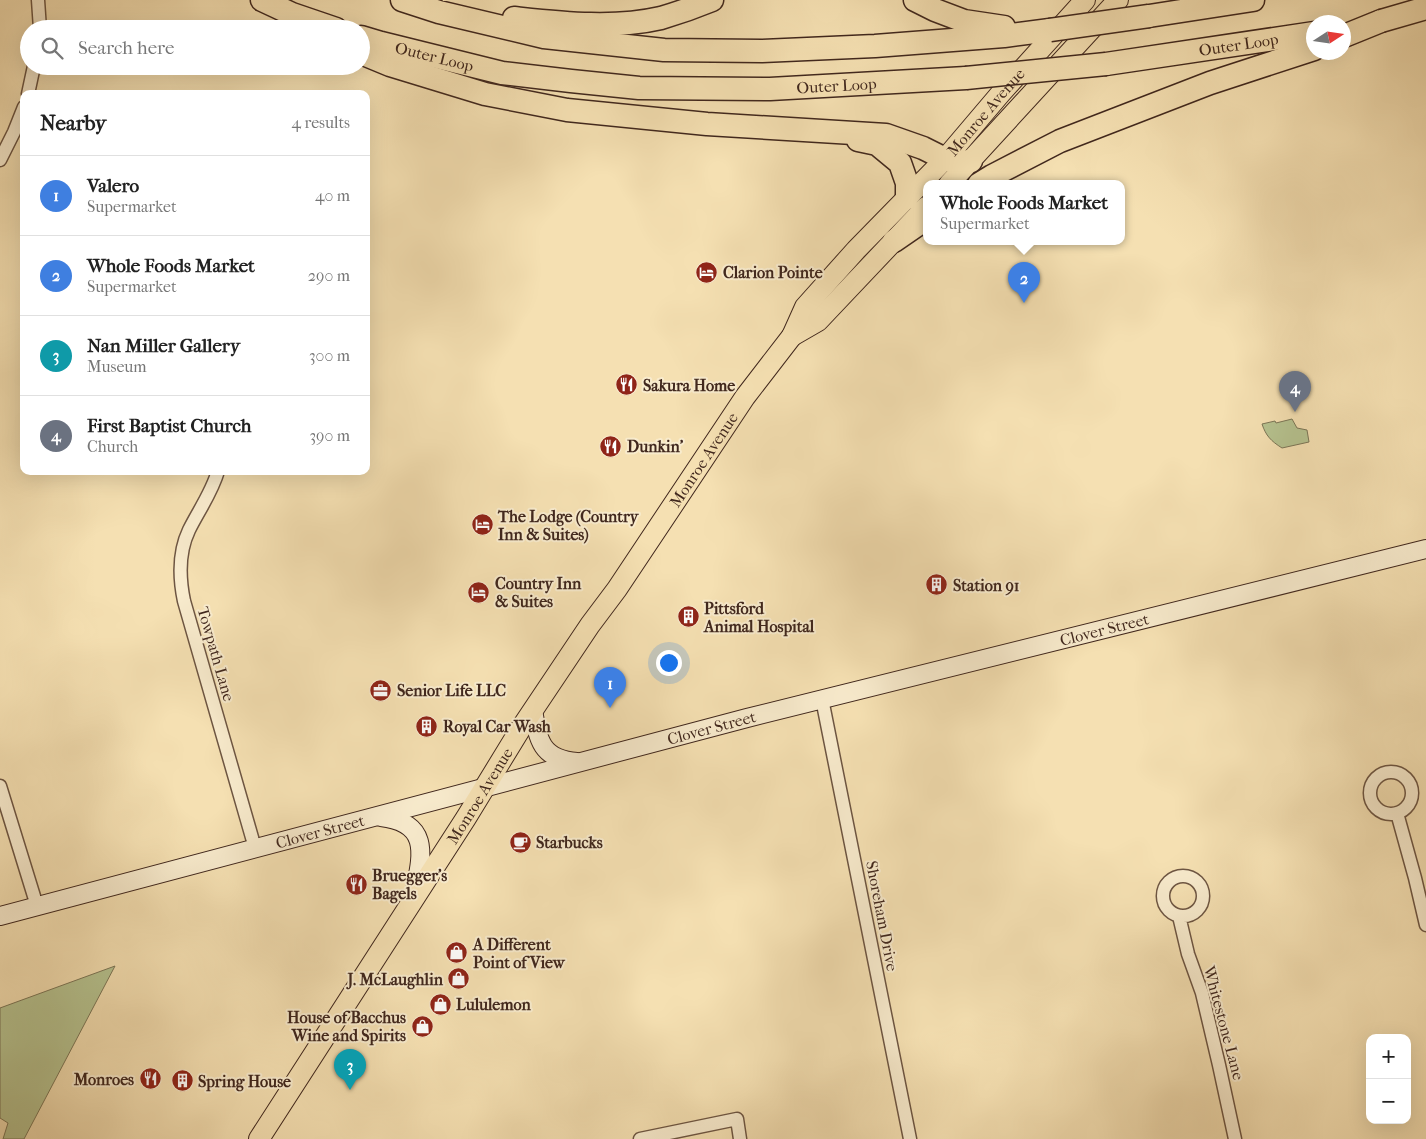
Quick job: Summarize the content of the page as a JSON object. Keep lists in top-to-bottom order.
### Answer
{
  "streets": {
    "highway": ["Outer Loop"],
    "main road": ["Monroe Avenue", "Clover Street"],
    "street": ["Towpath Lane", "Shoreham Drive", "Whitestone Lane"]
  },
  "crossings": [
    ["Monroe Avenue", "Clover Street"],
    ["Clover Street", "Towpath Lane"],
    ["Clover Street", "Shoreham Drive"]
  ],
  "places": {
    "hotel": ["Clarion Pointe", "The Lodge (Country Inn & Suites)", "Country Inn & Suites"],
    "restaurant": [
      "Sakura Home",
      "Dunkin'",
      "Bruegger's Bagels",
      "Monroes"
    ],
    "building": [
      "Station 91",
      "Pittsford Animal Hospital",
      "Royal Car Wash",
      "Spring House"
    ],
    "office": ["Senior Life LLC"],
    "cafe": ["Starbucks"],
    "shop": [
      "A Different Point of View",
      "J. McLaughlin",
      "Lululemon",
      "House of Bacchus Wine and Spirits"
    ]
  },
  "north": "right",
  "page": {
    "search": "Search here",
    "heading": ["Nearby", "4 results"],
    "list": [
      {
        "mark": "1",
        "name": "Valero",
        "note": "Supermarket",
        "value": "40 m"
      },
      {
        "mark": "2",
        "name": "Whole Foods Market",
        "note": "Supermarket",
        "value": "290 m"
      },
      {
        "mark": "3",
        "name": "Nan Miller Gallery",
        "note": "Museum",
        "value": "300 m"
      },
      {
        "mark": "4",
        "name": "First Baptist Church",
        "note": "Church",
        "value": "390 m"
      }
    ],
    "popup": ["Whole Foods Market", "Supermarket"],
    "pins": [
      "2",
      "4",
      "1",
      "3"
    ],
    "map_buttons": ["+", "−"]
  }
}
